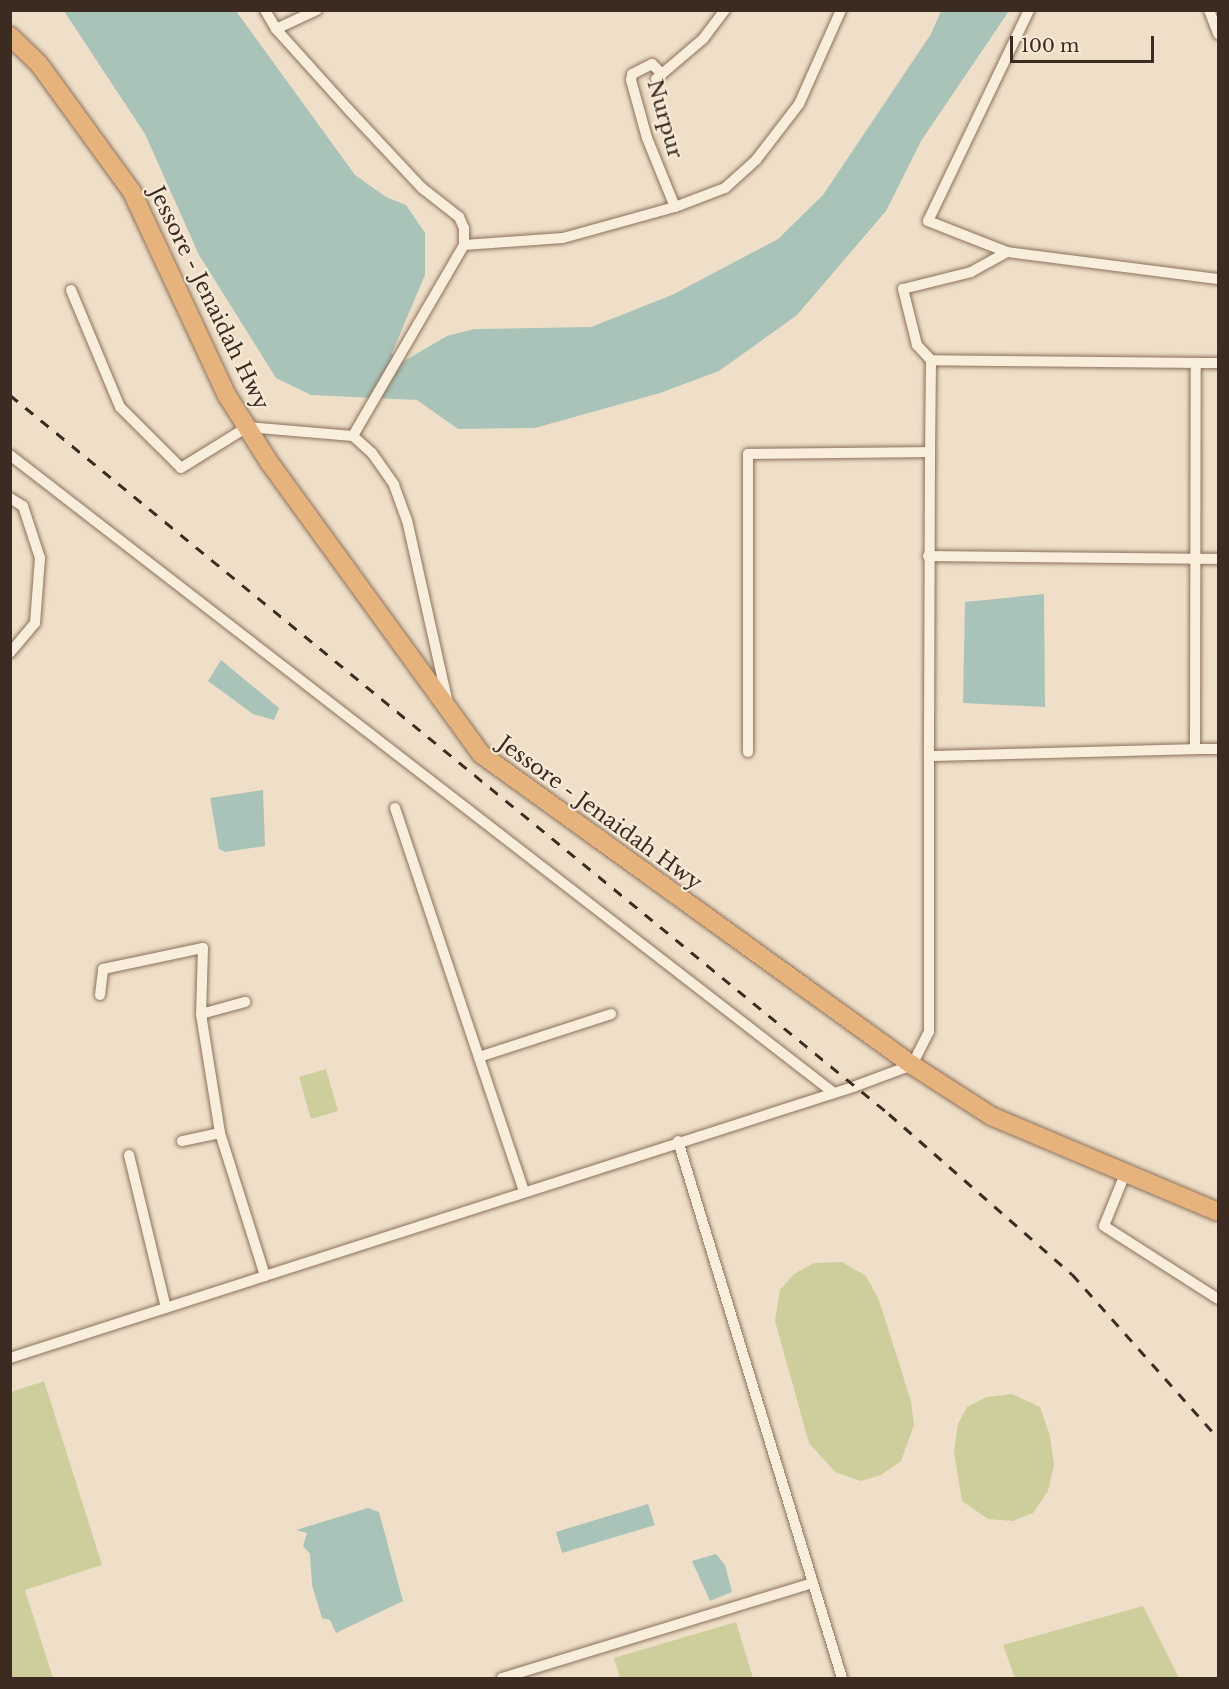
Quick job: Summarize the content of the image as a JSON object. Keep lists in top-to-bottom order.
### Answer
{
  "streets": {
    "highway": ["Jessore - Jenaidah Hwy"],
    "street": ["Nurpur"]
  },
  "scale_bar": "100 m"
}
